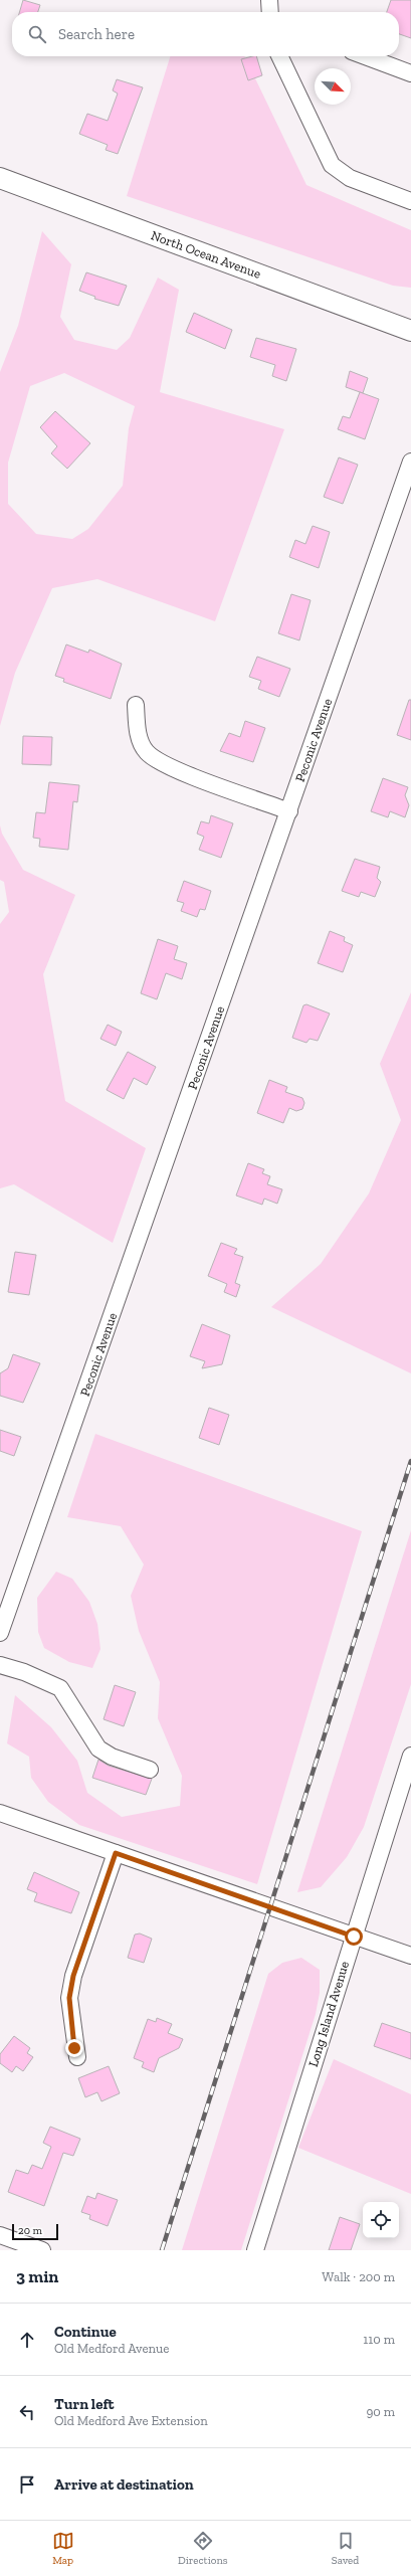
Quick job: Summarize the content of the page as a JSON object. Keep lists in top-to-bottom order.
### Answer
{
  "streets": {
    "main road": ["North Ocean Avenue"],
    "street": ["Peconic Avenue", "Long Island Avenue"]
  },
  "scale_bar": "20 m",
  "north": "bottom right",
  "page": {
    "search": "Search here",
    "scale": "20 m",
    "heading": ["3 min", "Walk · 200 m"],
    "list": [
      ["Continue", "Old Medford Avenue", "110 m"],
      ["Turn left", "Old Medford Ave Extension", "90 m"],
      "Arrive at destination"
    ],
    "nav": ["Map", "Directions", "Saved"]
  }
}
